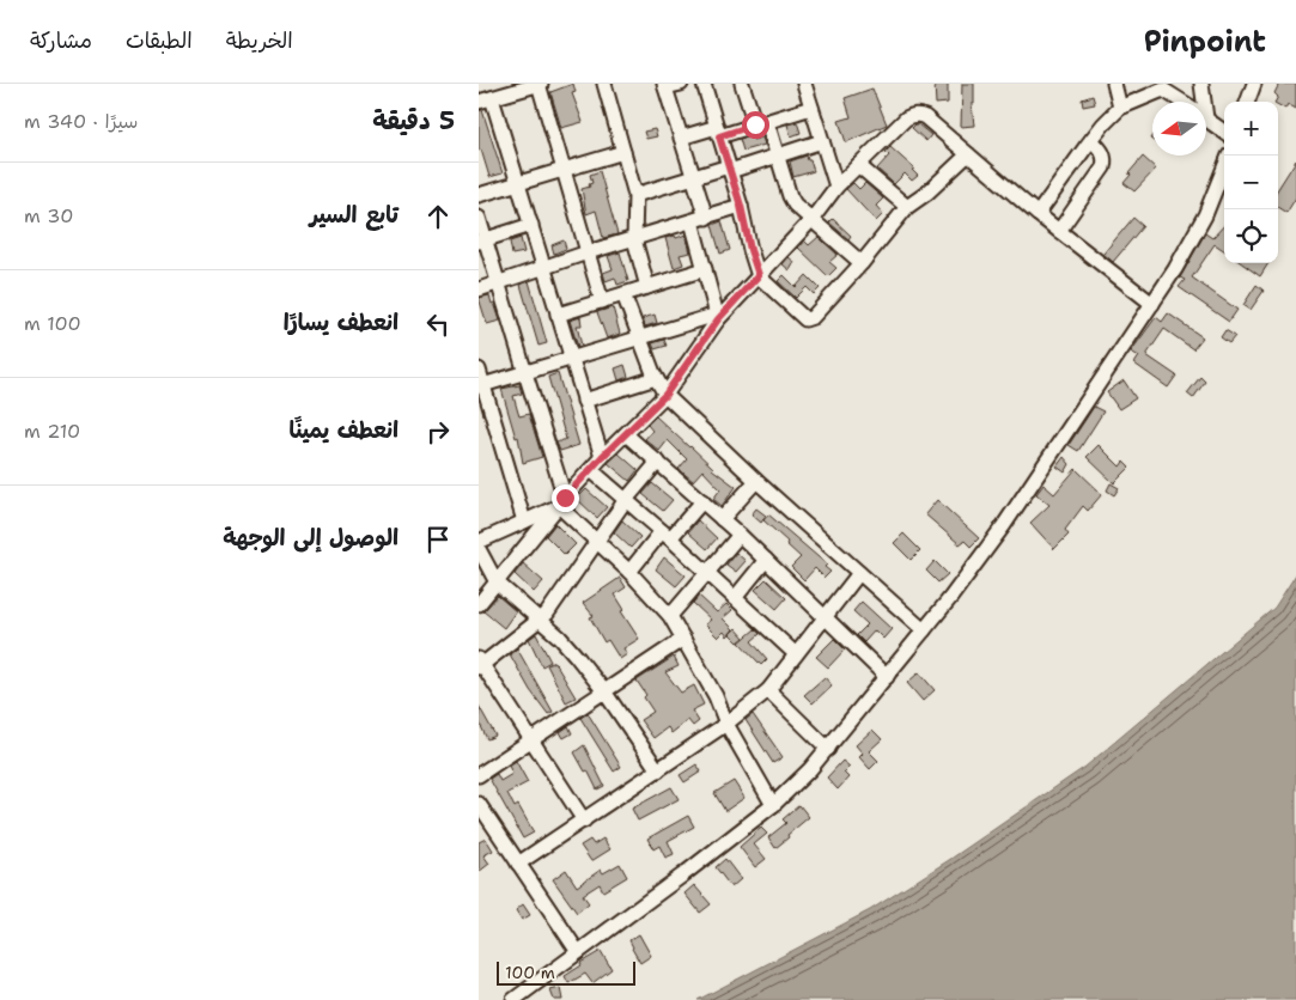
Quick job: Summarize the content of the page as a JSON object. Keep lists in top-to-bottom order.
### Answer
{
  "scale_bar": "100 m",
  "north": "left",
  "page": {
    "header": "Pinpoint",
    "nav": ["الخريطة", "الطبقات", "مشاركة"],
    "heading": ["5 دقيقة", "سيرًا · 340 m"],
    "map_buttons": ["+", "−"],
    "list": [
      ["تابع السير", "30 m"],
      ["انعطف يسارًا", "100 m"],
      ["انعطف يمينًا", "210 m"],
      "الوصول إلى الوجهة"
    ],
    "scale": "100 m"
  }
}
